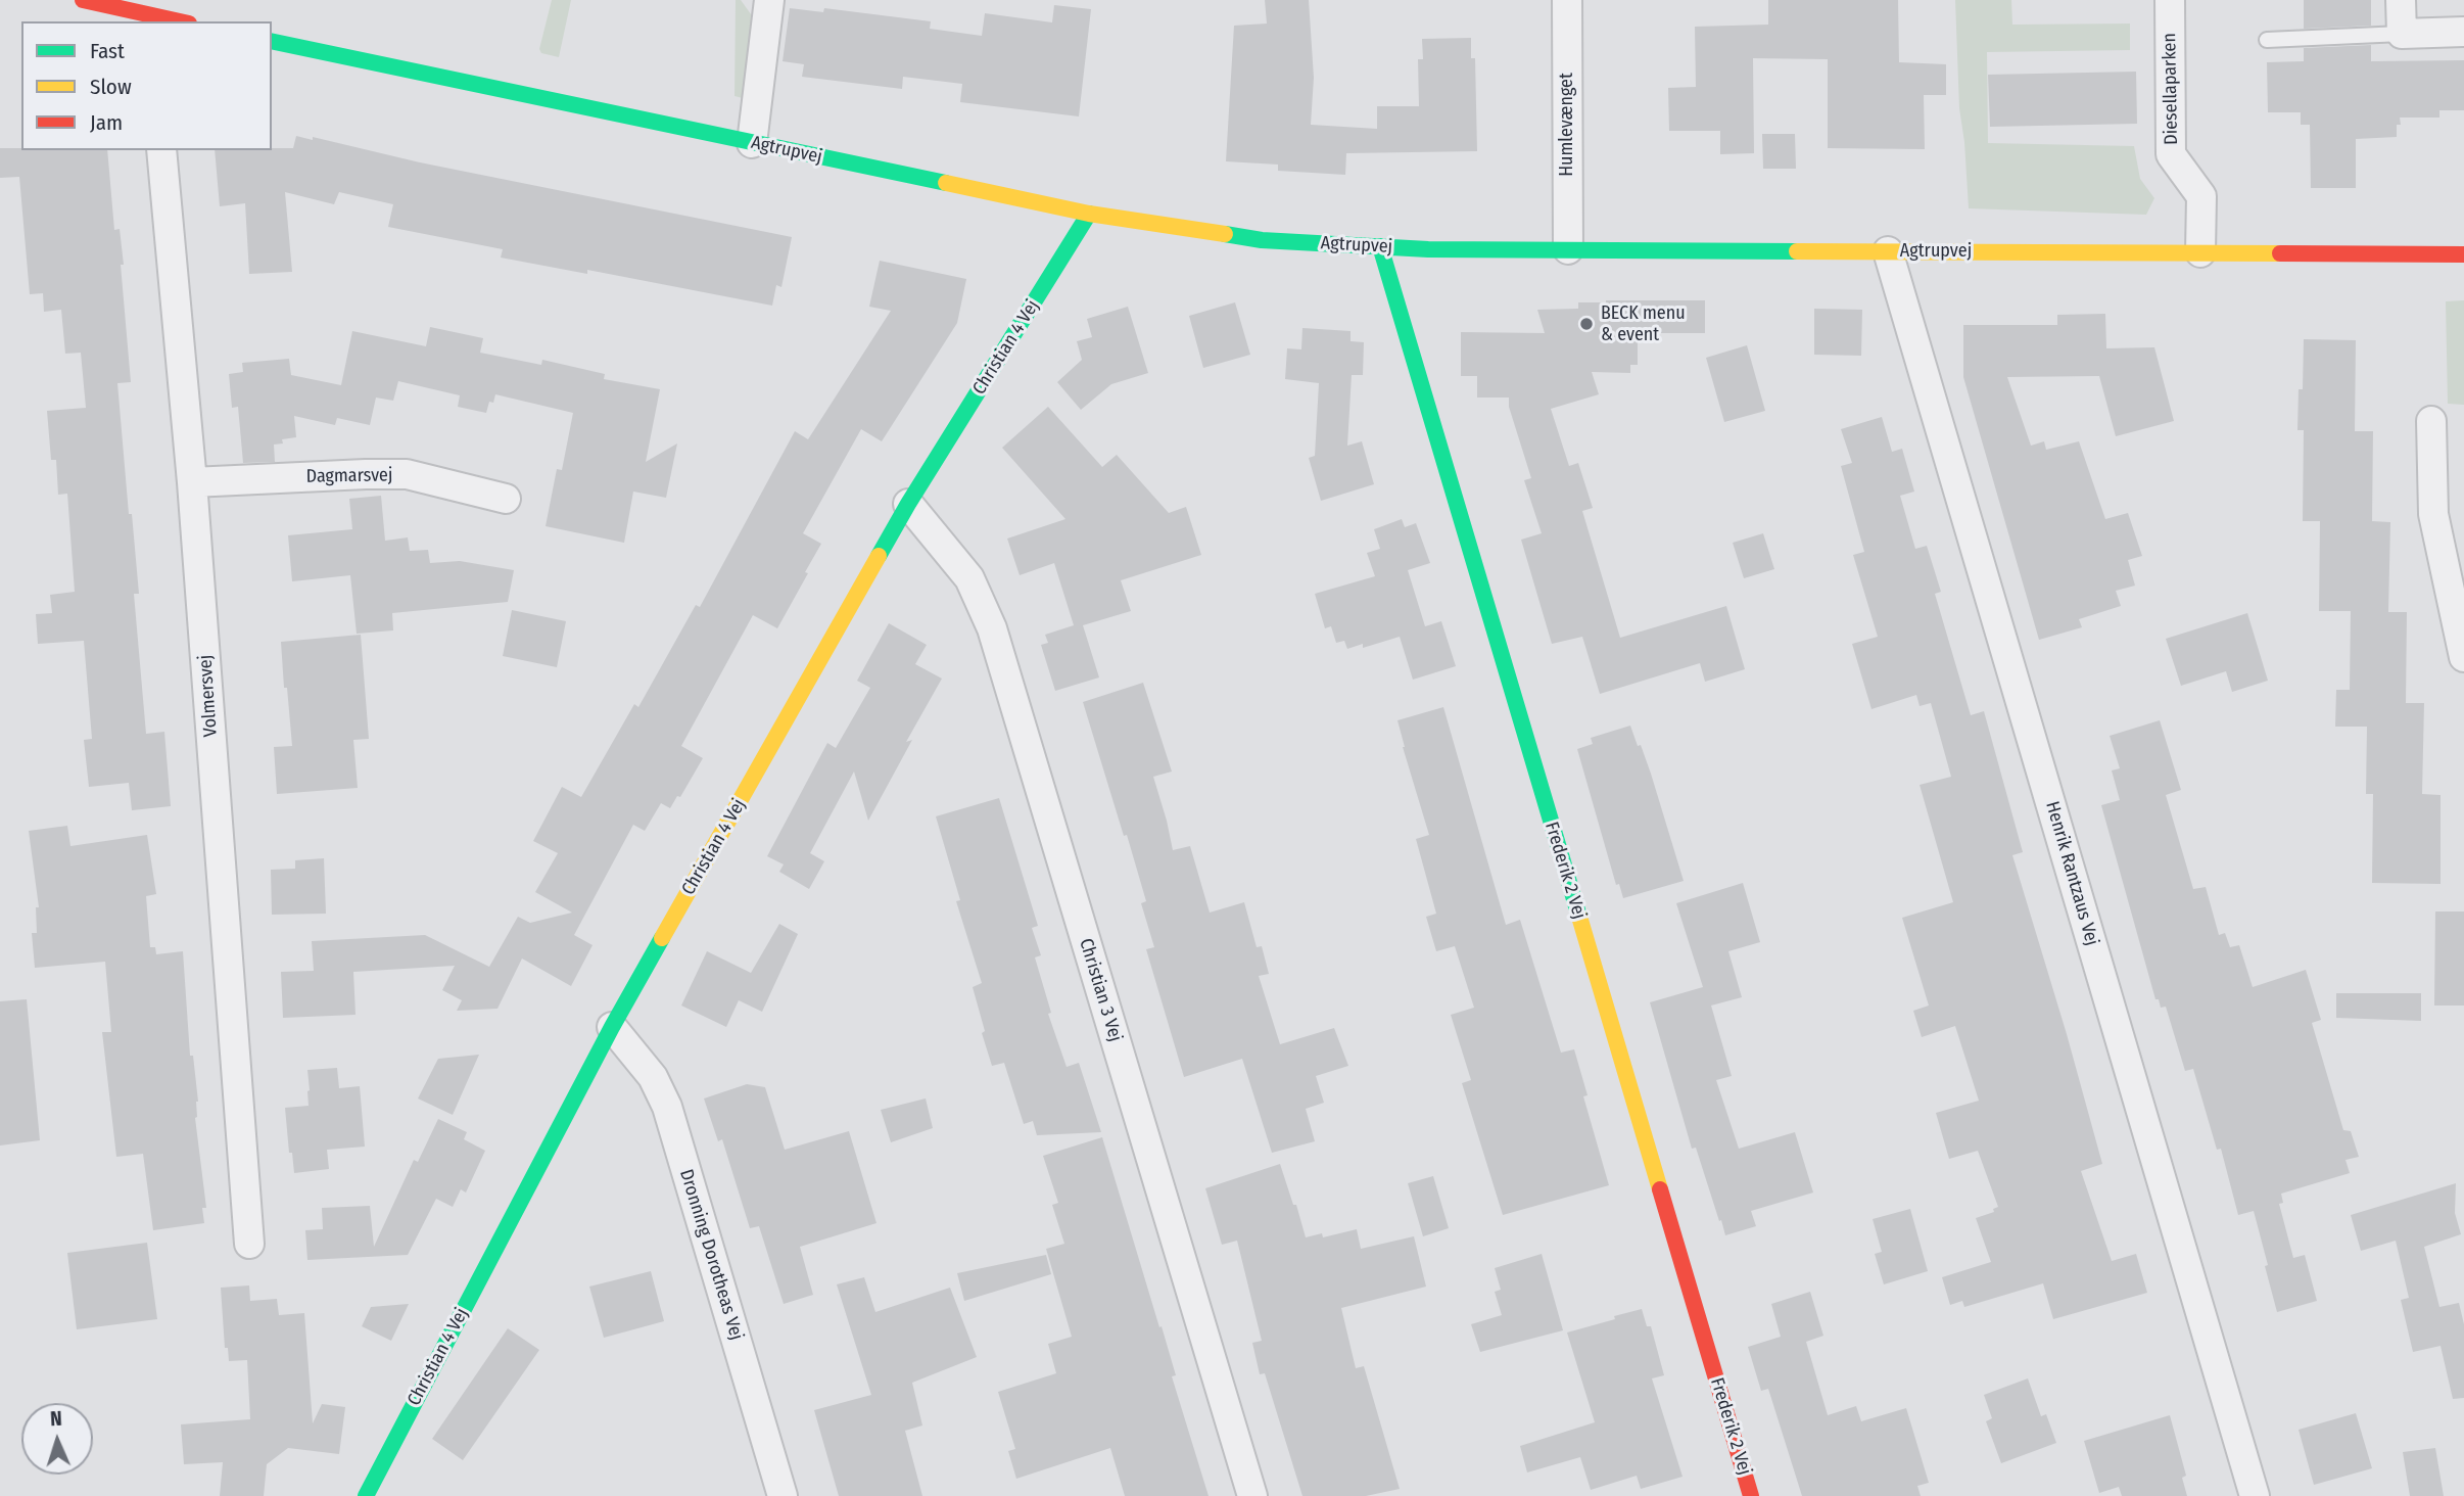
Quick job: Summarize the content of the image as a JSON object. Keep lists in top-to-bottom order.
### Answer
{
  "streets": {
    "street": [
      "Diesellaparken",
      "Humlevænget",
      "Agtrupvej",
      "Christian 4 Vej",
      "Dagmarsvej",
      "Volmersvej",
      "Frederik 2 Vej",
      "Henrik Rantzaus Vej",
      "Christian 3 Vej",
      "Dronning Dorotheas Vej"
    ]
  },
  "crossings": [
    ["Diesellaparken", "Agtrupvej"],
    ["Humlevænget", "Agtrupvej"],
    ["Agtrupvej", "Christian 4 Vej"],
    ["Agtrupvej", "Frederik 2 Vej"],
    ["Agtrupvej", "Henrik Rantzaus Vej"],
    ["Christian 4 Vej", "Christian 3 Vej"],
    ["Christian 4 Vej", "Dronning Dorotheas Vej"],
    ["Dagmarsvej", "Volmersvej"]
  ],
  "places": ["BECK menu & event"],
  "legend": ["Fast", "Slow", "Jam"],
  "north": "top"
}
